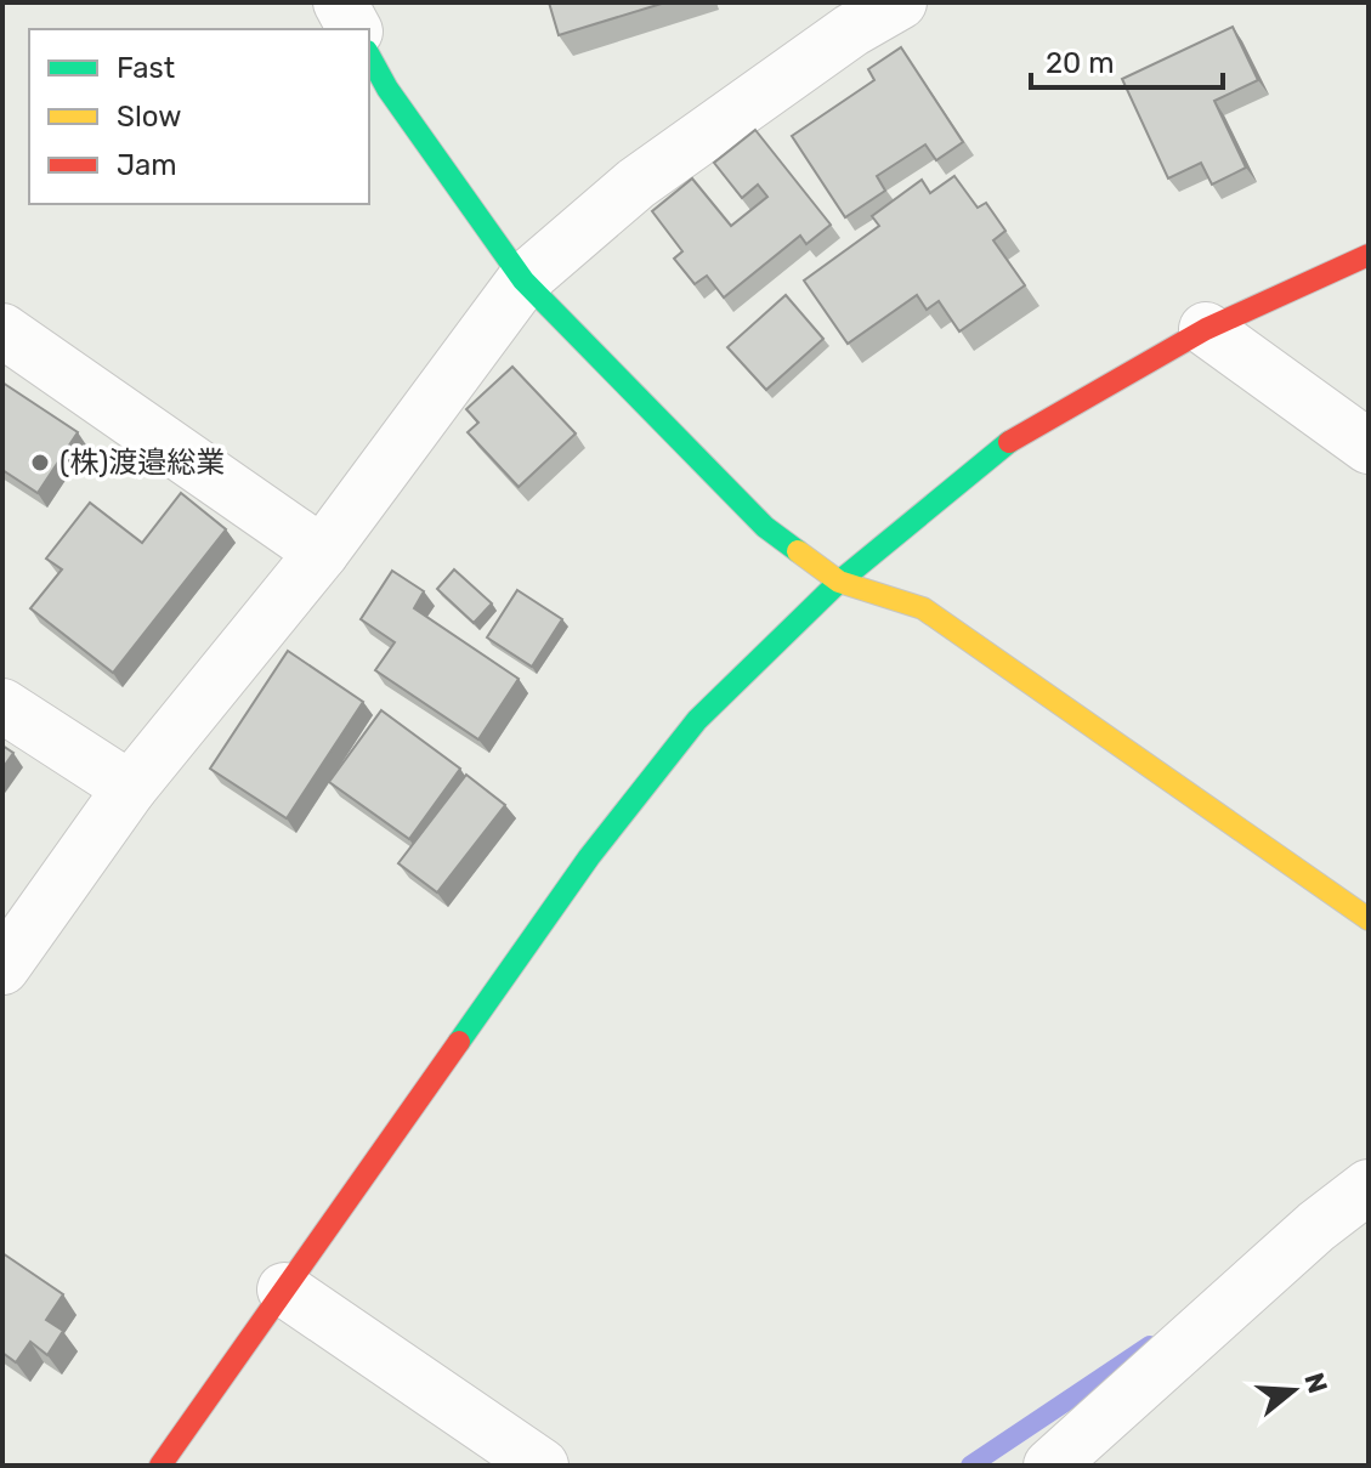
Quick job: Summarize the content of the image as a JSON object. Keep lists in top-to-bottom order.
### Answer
{
  "places": ["(株)渡邉総業"],
  "legend": ["Fast", "Slow", "Jam"],
  "scale_bar": "20 m",
  "north": "right"
}
